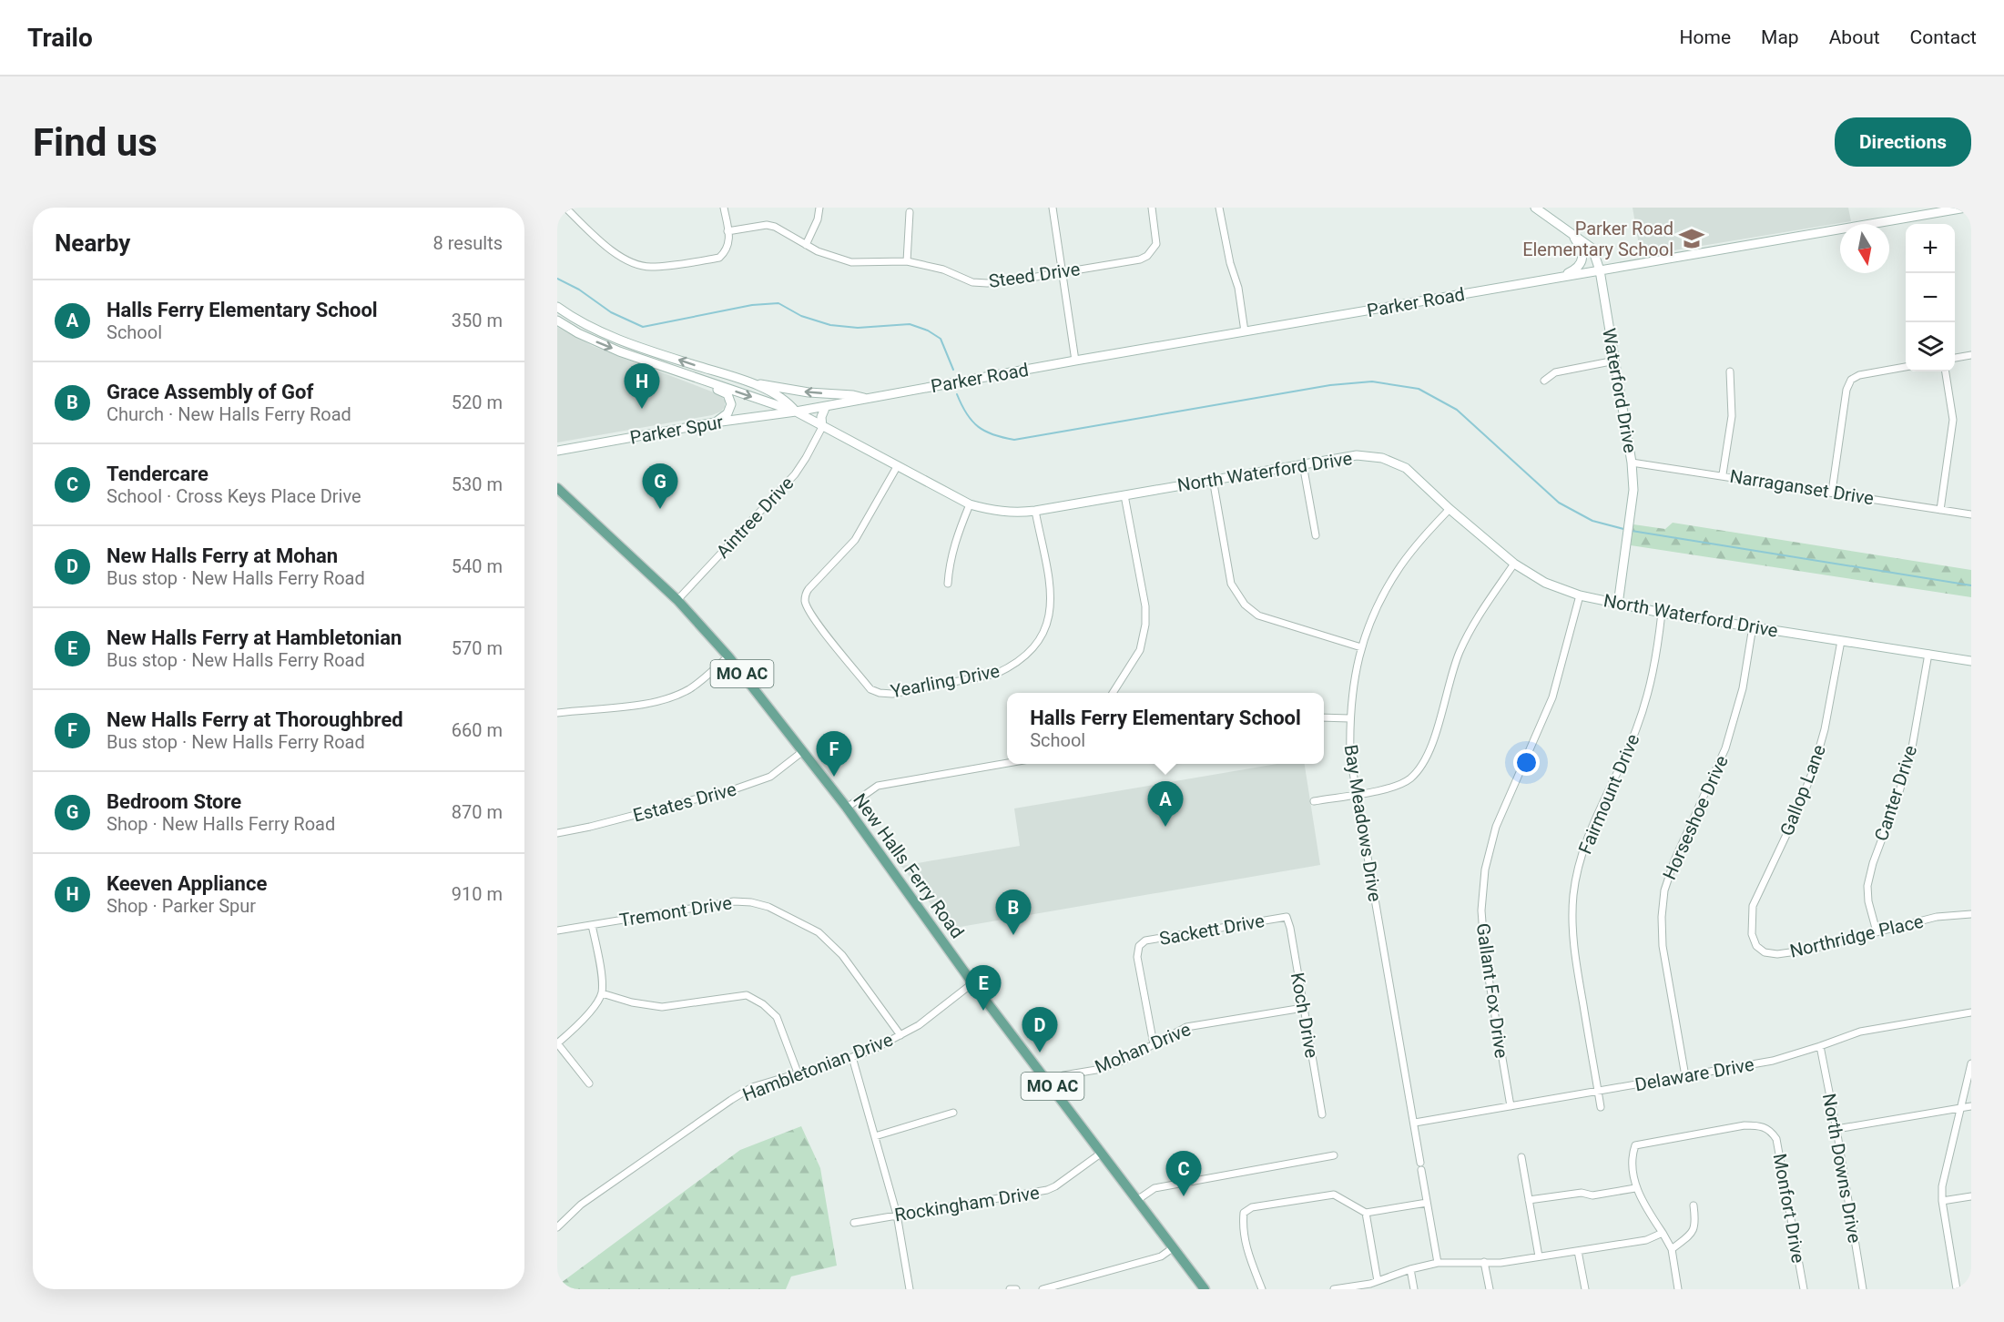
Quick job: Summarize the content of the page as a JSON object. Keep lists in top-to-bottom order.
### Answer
{
  "streets": {
    "main road": ["MO AC", "New Halls Ferry Road"],
    "street": [
      "Steed Drive",
      "Parker Road",
      "Waterford Drive",
      "Parker Spur",
      "North Waterford Drive",
      "Narraganset Drive",
      "Aintree Drive",
      "Yearling Drive",
      "Gallop Lane",
      "Canter Drive",
      "Fairmount Drive",
      "Estates Drive",
      "Horseshoe Drive",
      "Bay Meadows Drive",
      "Tremont Drive",
      "Sackett Drive",
      "Northridge Place",
      "Gallant Fox Drive",
      "Koch Drive",
      "Mohan Drive",
      "Hambletonian Drive",
      "Delaware Drive",
      "North Downs Drive",
      "Rockingham Drive",
      "Monfort Drive"
    ]
  },
  "crossings": [
    ["Parker Road", "Waterford Drive"],
    ["Parker Road", "Parker Spur"],
    ["Parker Road", "North Waterford Drive"],
    ["Waterford Drive", "North Waterford Drive"],
    ["Waterford Drive", "Narraganset Drive"],
    ["Parker Spur", "North Waterford Drive"],
    ["North Waterford Drive", "Aintree Drive"],
    ["North Waterford Drive", "Yearling Drive"],
    ["North Waterford Drive", "Gallop Lane"],
    ["North Waterford Drive", "Canter Drive"],
    ["North Waterford Drive", "Fairmount Drive"],
    ["North Waterford Drive", "Horseshoe Drive"],
    ["North Waterford Drive", "Bay Meadows Drive"],
    ["North Waterford Drive", "Gallant Fox Drive"],
    ["Aintree Drive", "New Halls Ferry Road"],
    ["Gallop Lane", "Northridge Place"],
    ["Canter Drive", "Northridge Place"],
    ["Fairmount Drive", "Delaware Drive"],
    ["Estates Drive", "New Halls Ferry Road"],
    ["Horseshoe Drive", "Delaware Drive"],
    ["Bay Meadows Drive", "Delaware Drive"],
    ["New Halls Ferry Road", "Mohan Drive"],
    ["New Halls Ferry Road", "Hambletonian Drive"],
    ["New Halls Ferry Road", "Rockingham Drive"],
    ["Tremont Drive", "Hambletonian Drive"],
    ["Sackett Drive", "Koch Drive"],
    ["Sackett Drive", "Mohan Drive"],
    ["Gallant Fox Drive", "Delaware Drive"],
    ["Koch Drive", "Mohan Drive"],
    ["Delaware Drive", "North Downs Drive"]
  ],
  "places": {
    "school or university": ["Parker Road Elementary School"]
  },
  "north": "bottom",
  "page": {
    "header": "Trailo",
    "nav": [
      "Home",
      "Map",
      "About",
      "Contact"
    ],
    "buttons": "Directions",
    "title": "Find us",
    "heading": ["Nearby", "8 results"],
    "map_buttons": ["+", "−"],
    "list": [
      {
        "mark": "A",
        "name": "Halls Ferry Elementary School",
        "note": "School",
        "value": "350 m"
      },
      {
        "mark": "B",
        "name": "Grace Assembly of Gof",
        "note": "Church · New Halls Ferry Road",
        "value": "520 m"
      },
      {
        "mark": "C",
        "name": "Tendercare",
        "note": "School · Cross Keys Place Drive",
        "value": "530 m"
      },
      {
        "mark": "D",
        "name": "New Halls Ferry at Mohan",
        "note": "Bus stop · New Halls Ferry Road",
        "value": "540 m"
      },
      {
        "mark": "E",
        "name": "New Halls Ferry at Hambletonian",
        "note": "Bus stop · New Halls Ferry Road",
        "value": "570 m"
      },
      {
        "mark": "F",
        "name": "New Halls Ferry at Thoroughbred",
        "note": "Bus stop · New Halls Ferry Road",
        "value": "660 m"
      },
      {
        "mark": "G",
        "name": "Bedroom Store",
        "note": "Shop · New Halls Ferry Road",
        "value": "870 m"
      },
      {
        "mark": "H",
        "name": "Keeven Appliance",
        "note": "Shop · Parker Spur",
        "value": "910 m"
      }
    ],
    "pins": [
      "H",
      "G",
      "F",
      "A",
      "B",
      "E",
      "D",
      "C"
    ],
    "popup": ["Halls Ferry Elementary School", "School"]
  }
}
